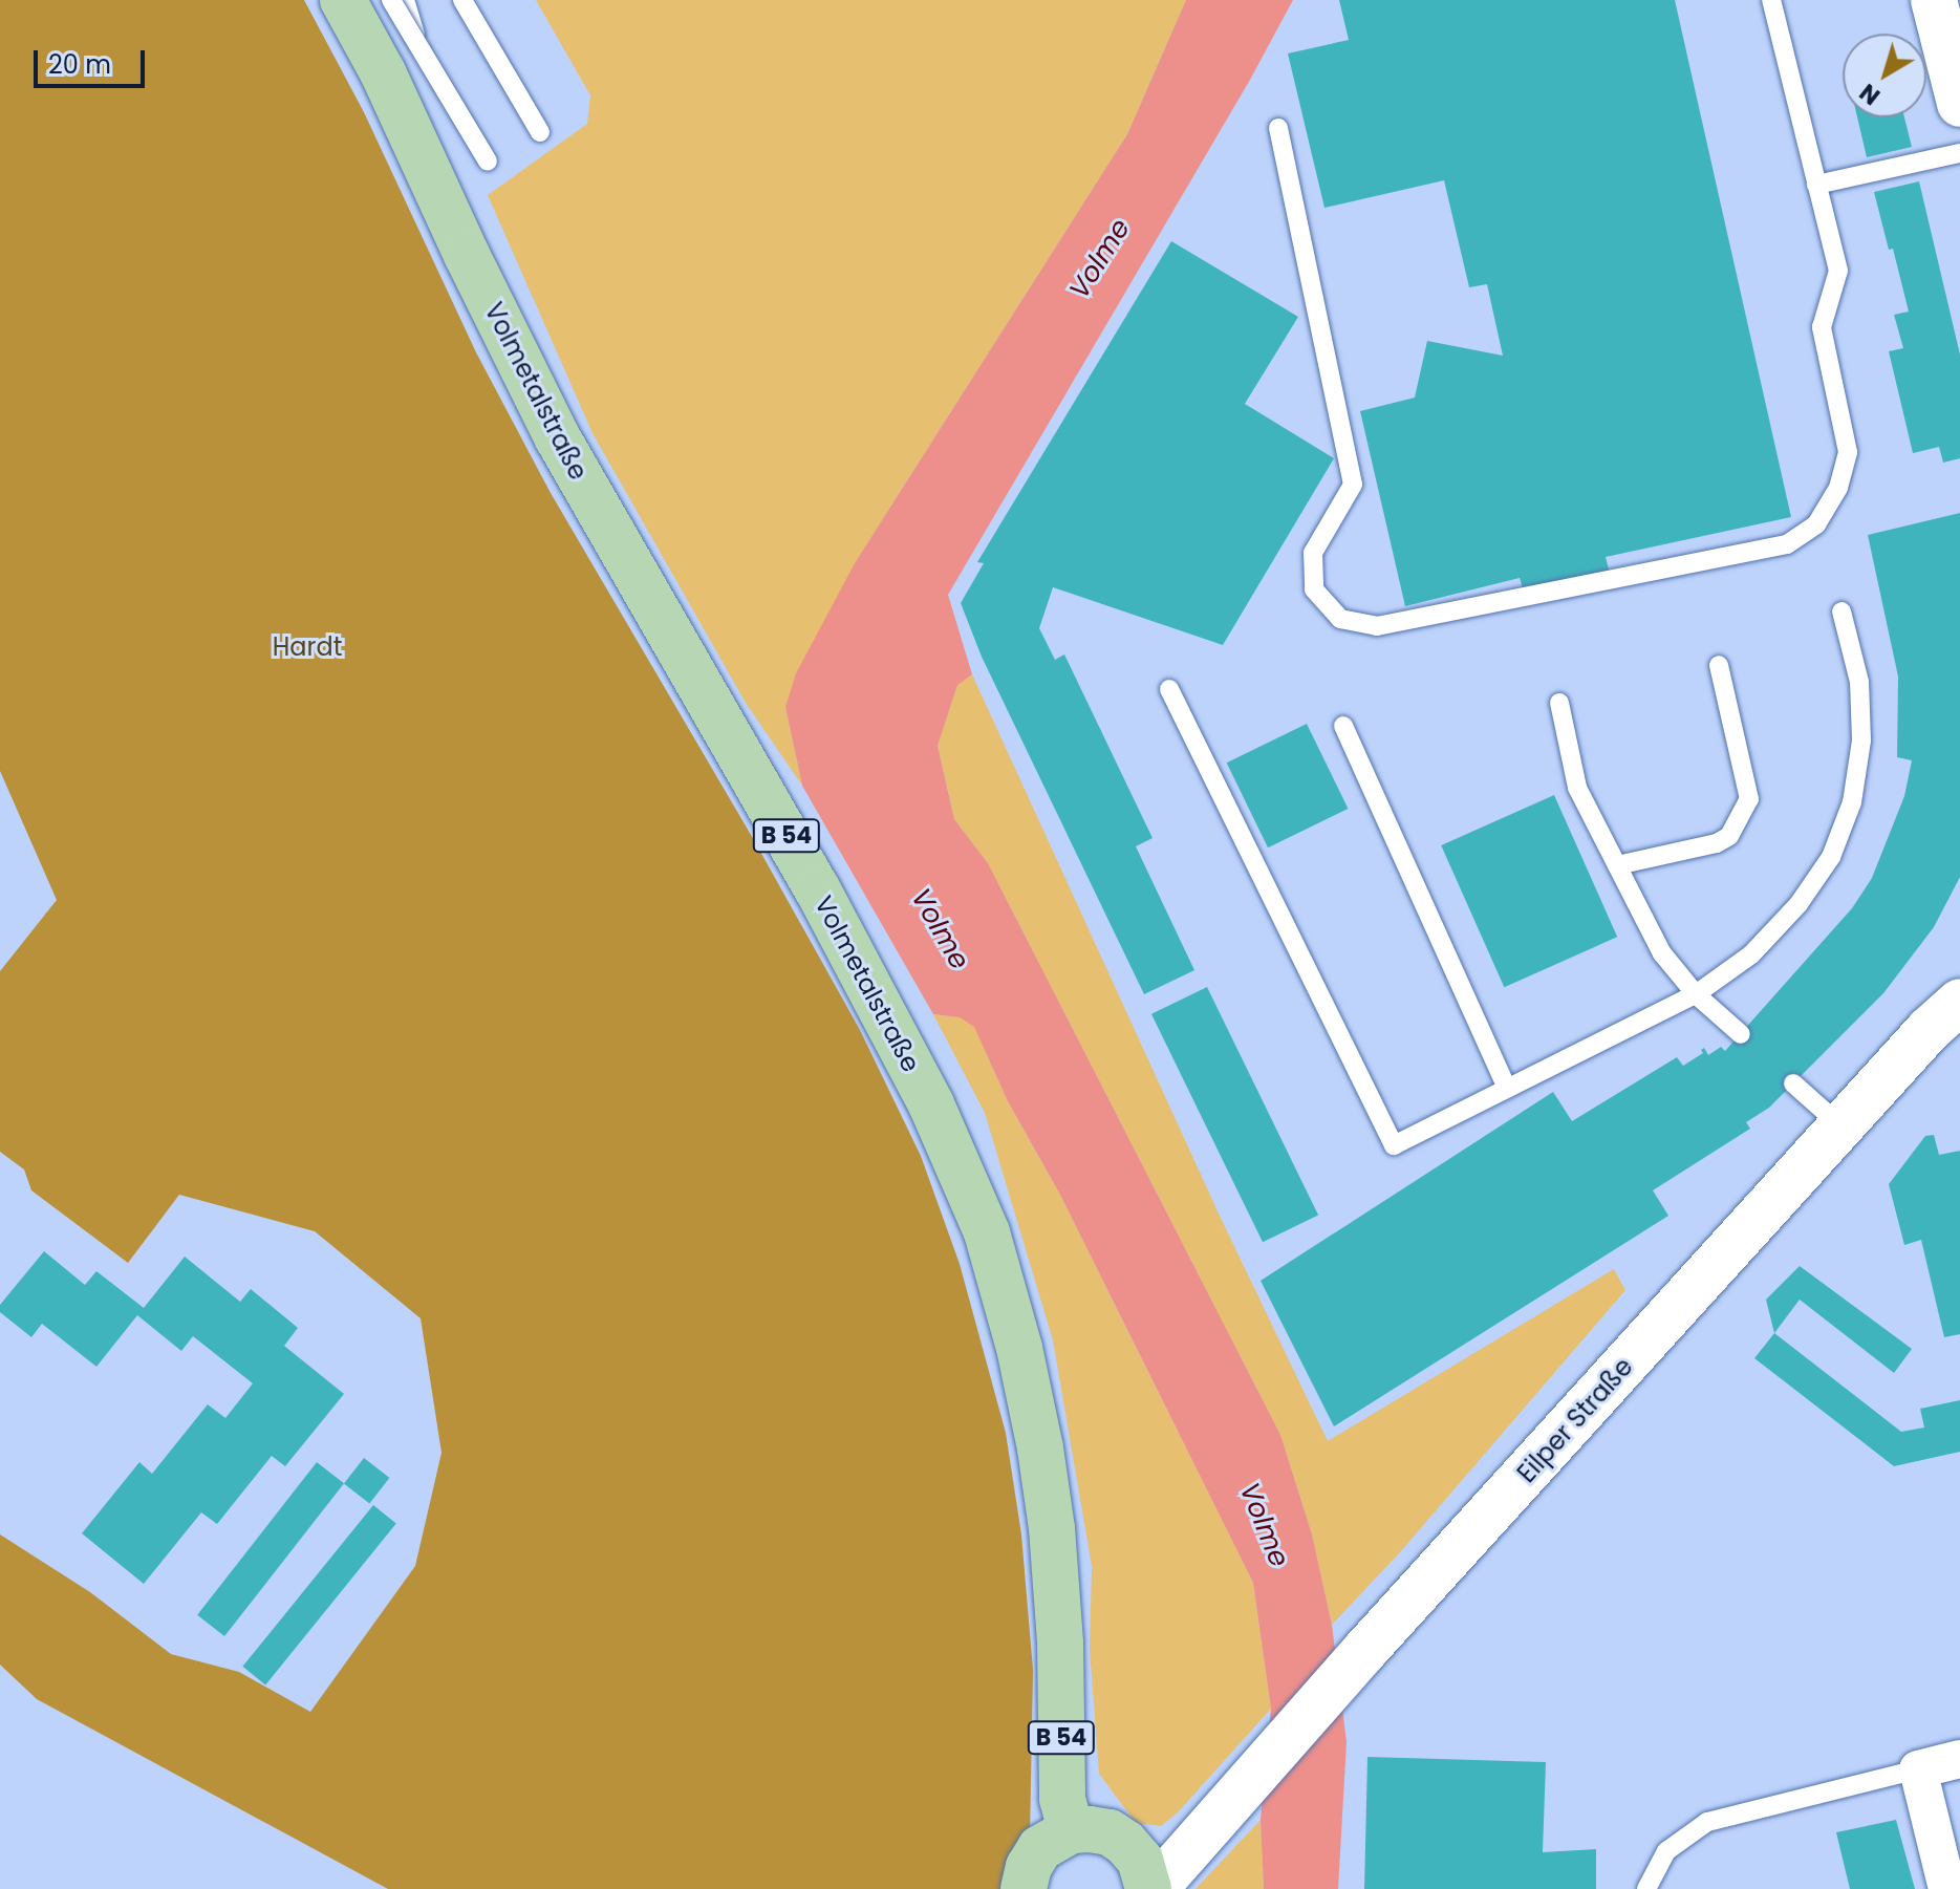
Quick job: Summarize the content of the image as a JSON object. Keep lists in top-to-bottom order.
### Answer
{
  "streets": {
    "main road": ["Volmetalstraße", "B 54"],
    "street": ["Eilper Straße"]
  },
  "water": ["Volme"],
  "parks": ["Hardt"],
  "scale_bar": "20 m",
  "north": "bottom left"
}
